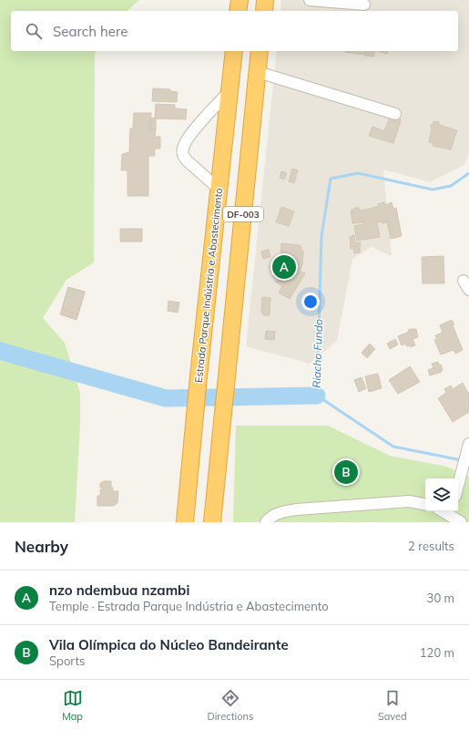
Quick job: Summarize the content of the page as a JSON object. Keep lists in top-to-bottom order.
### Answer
{
  "streets": {
    "highway": ["DF-003", "Estrada Parque Indústria e Abastecimento"]
  },
  "water": ["Riacho Fundo"],
  "page": {
    "search": "Search here",
    "pins": ["A", "B"],
    "heading": ["Nearby", "2 results"],
    "list": [
      {
        "mark": "A",
        "name": "nzo ndembua nzambi",
        "note": "Temple · Estrada Parque Indústria e Abastecimento",
        "value": "30 m"
      },
      {
        "mark": "B",
        "name": "Vila Olímpica do Núcleo Bandeirante",
        "note": "Sports",
        "value": "120 m"
      }
    ],
    "nav": ["Map", "Directions", "Saved"]
  }
}
